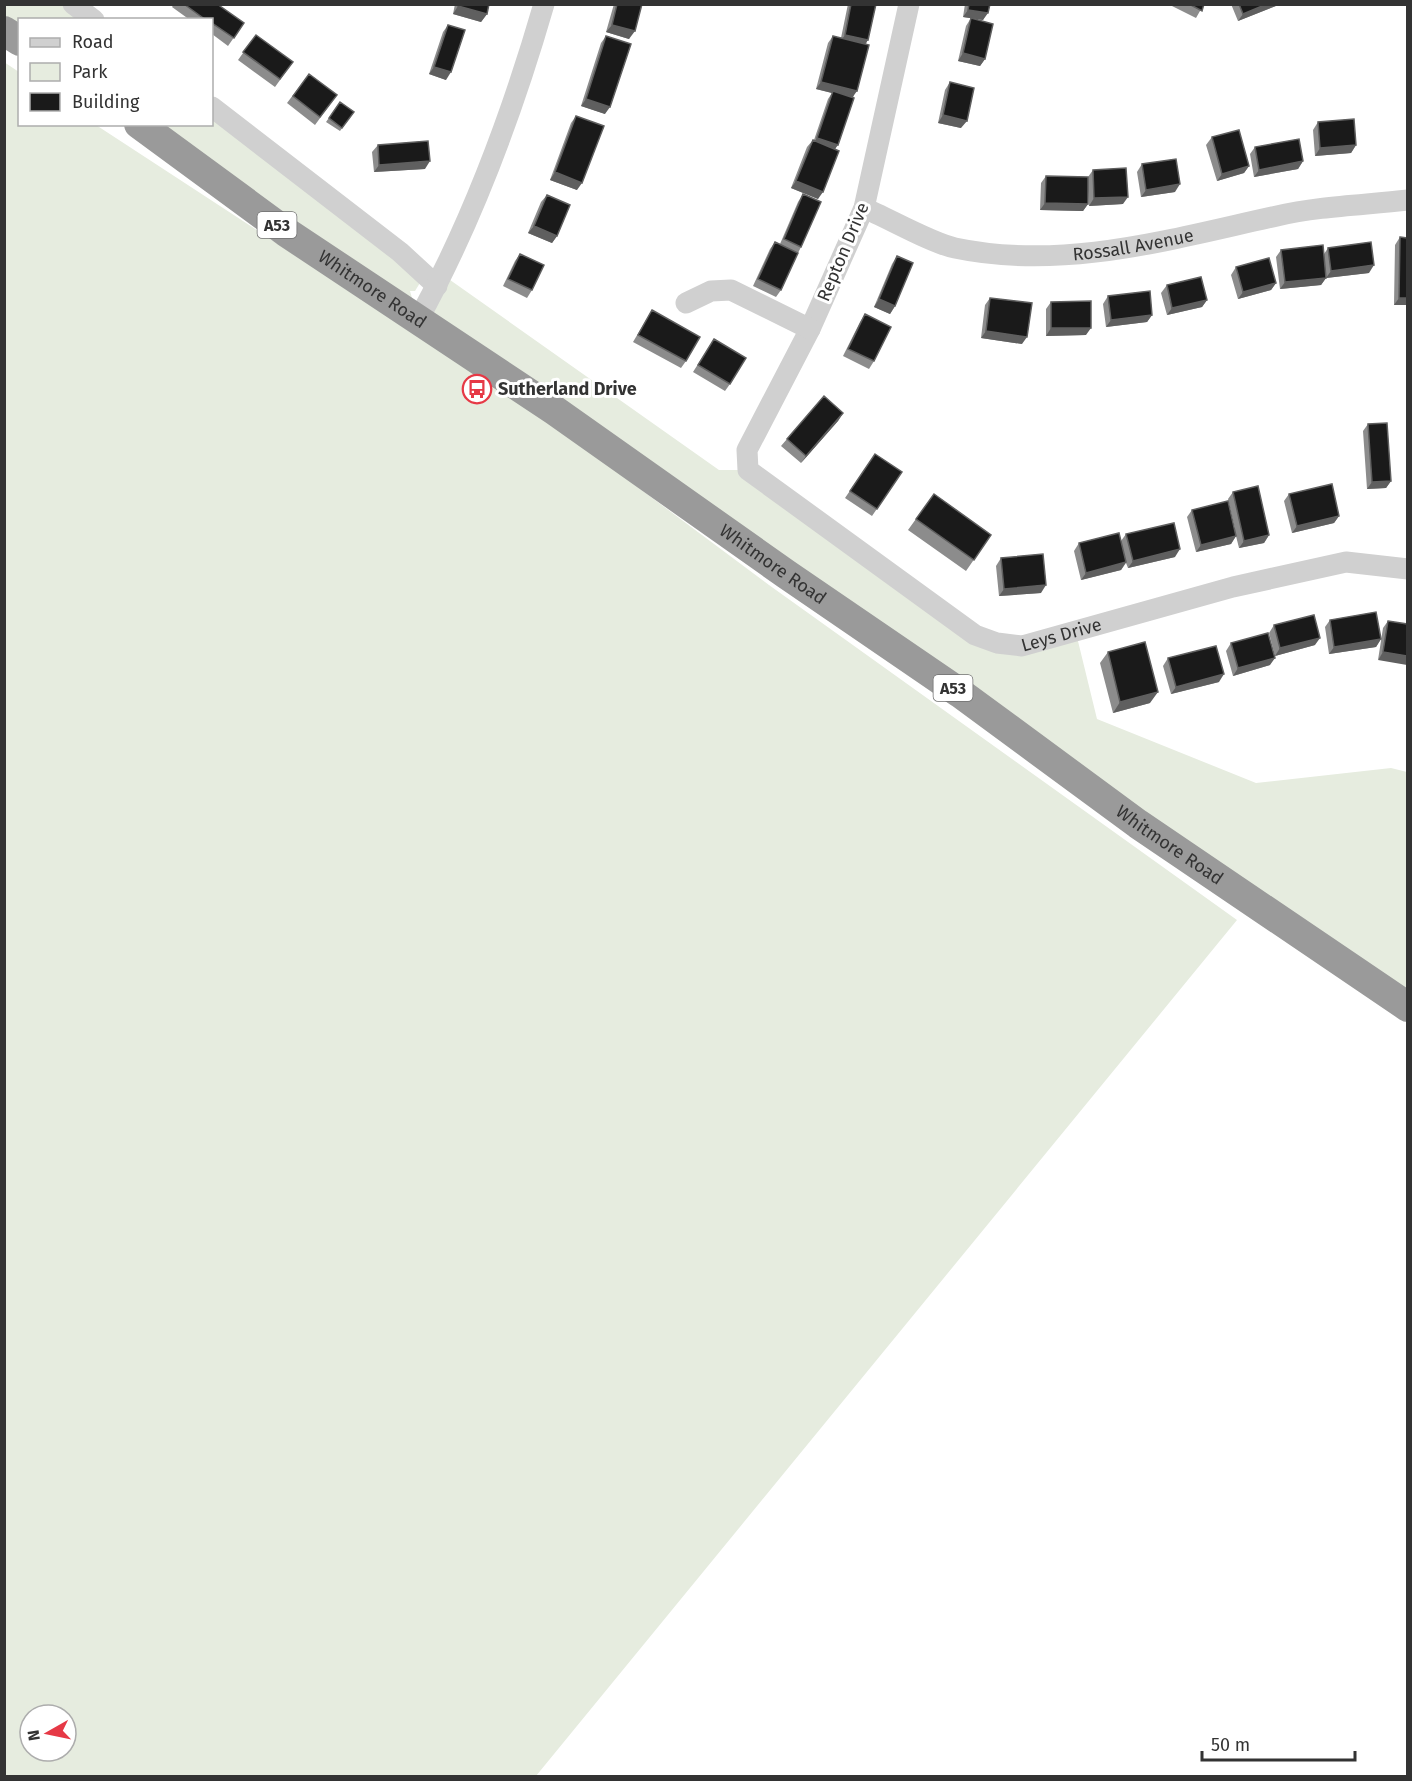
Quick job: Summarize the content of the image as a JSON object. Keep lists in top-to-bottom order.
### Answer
{
  "streets": {
    "highway": ["A53", "Whitmore Road"],
    "street": ["Rossall Avenue", "Repton Drive", "Leys Drive"]
  },
  "crossings": [
    ["Rossall Avenue", "Repton Drive"],
    ["Repton Drive", "Leys Drive"]
  ],
  "places": {
    "bus stop": ["Sutherland Drive"]
  },
  "legend": ["Road", "Park", "Building"],
  "scale_bar": "50 m",
  "north": "left"
}
